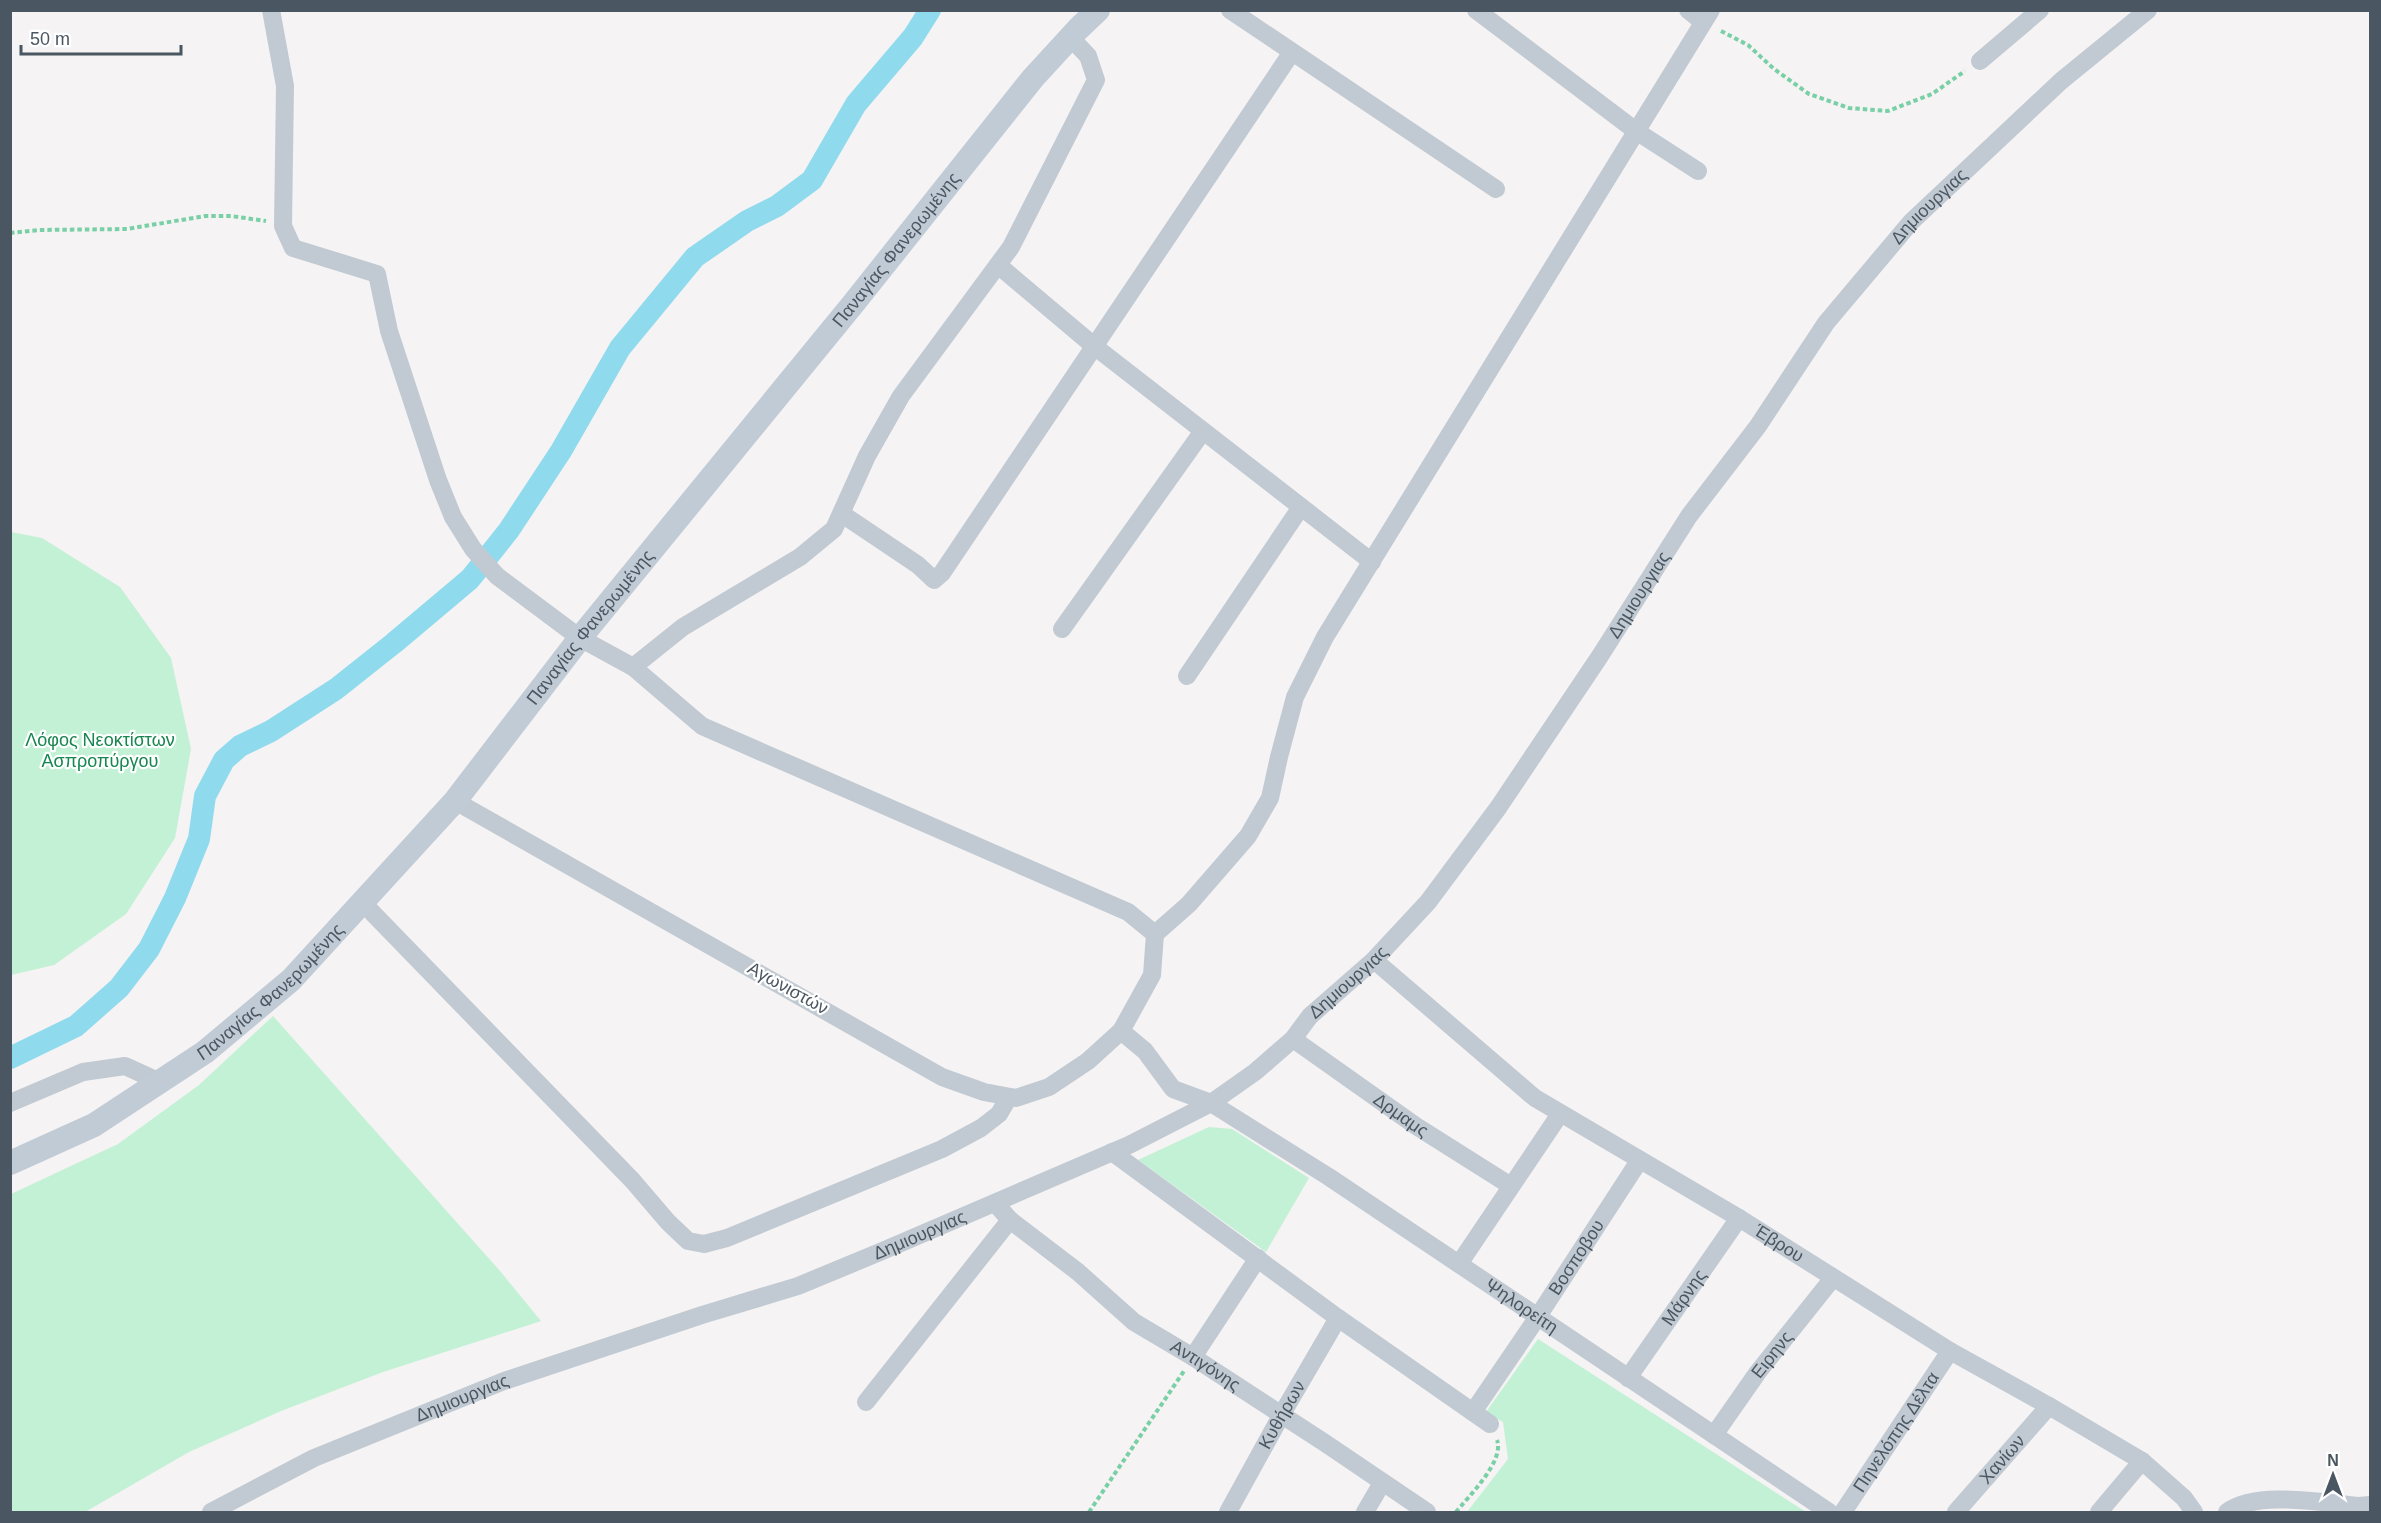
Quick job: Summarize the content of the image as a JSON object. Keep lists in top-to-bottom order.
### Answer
{
  "streets": {
    "main road": ["Παναγίας Φανερωμένης"],
    "street": [
      "Δημιουργιας",
      "Αγωνιστών",
      "Δρμαμς",
      "Έβρου",
      "Βοσποβου",
      "Μάρνης",
      "Ψηλορείτη",
      "Ειρηνς",
      "Αντιγόνης",
      "Κυθήρων",
      "Πηνελόπης Δέλτα",
      "Χανίων"
    ]
  },
  "crossings": [
    ["Δημιουργιας", "Δρμαμς"],
    ["Δημιουργιας", "Έβρου"],
    ["Δημιουργιας", "Ψηλορείτη"],
    ["Δημιουργιας", "Αντιγόνης"],
    ["Παναγίας Φανερωμένης", "Αγωνιστών"],
    ["Αγωνιστών", "Ψηλορείτη"],
    ["Έβρου", "Βοσποβου"],
    ["Έβρου", "Μάρνης"],
    ["Έβρου", "Ειρηνς"],
    ["Έβρου", "Πηνελόπης Δέλτα"],
    ["Έβρου", "Χανίων"],
    ["Βοσποβου", "Ψηλορείτη"],
    ["Μάρνης", "Ψηλορείτη"],
    ["Ψηλορείτη", "Ειρηνς"],
    ["Αντιγόνης", "Κυθήρων"]
  ],
  "parks": ["Λόφος Νεοκτίστων Ασπροπύργου"],
  "scale_bar": "50 m",
  "north": "top"
}
